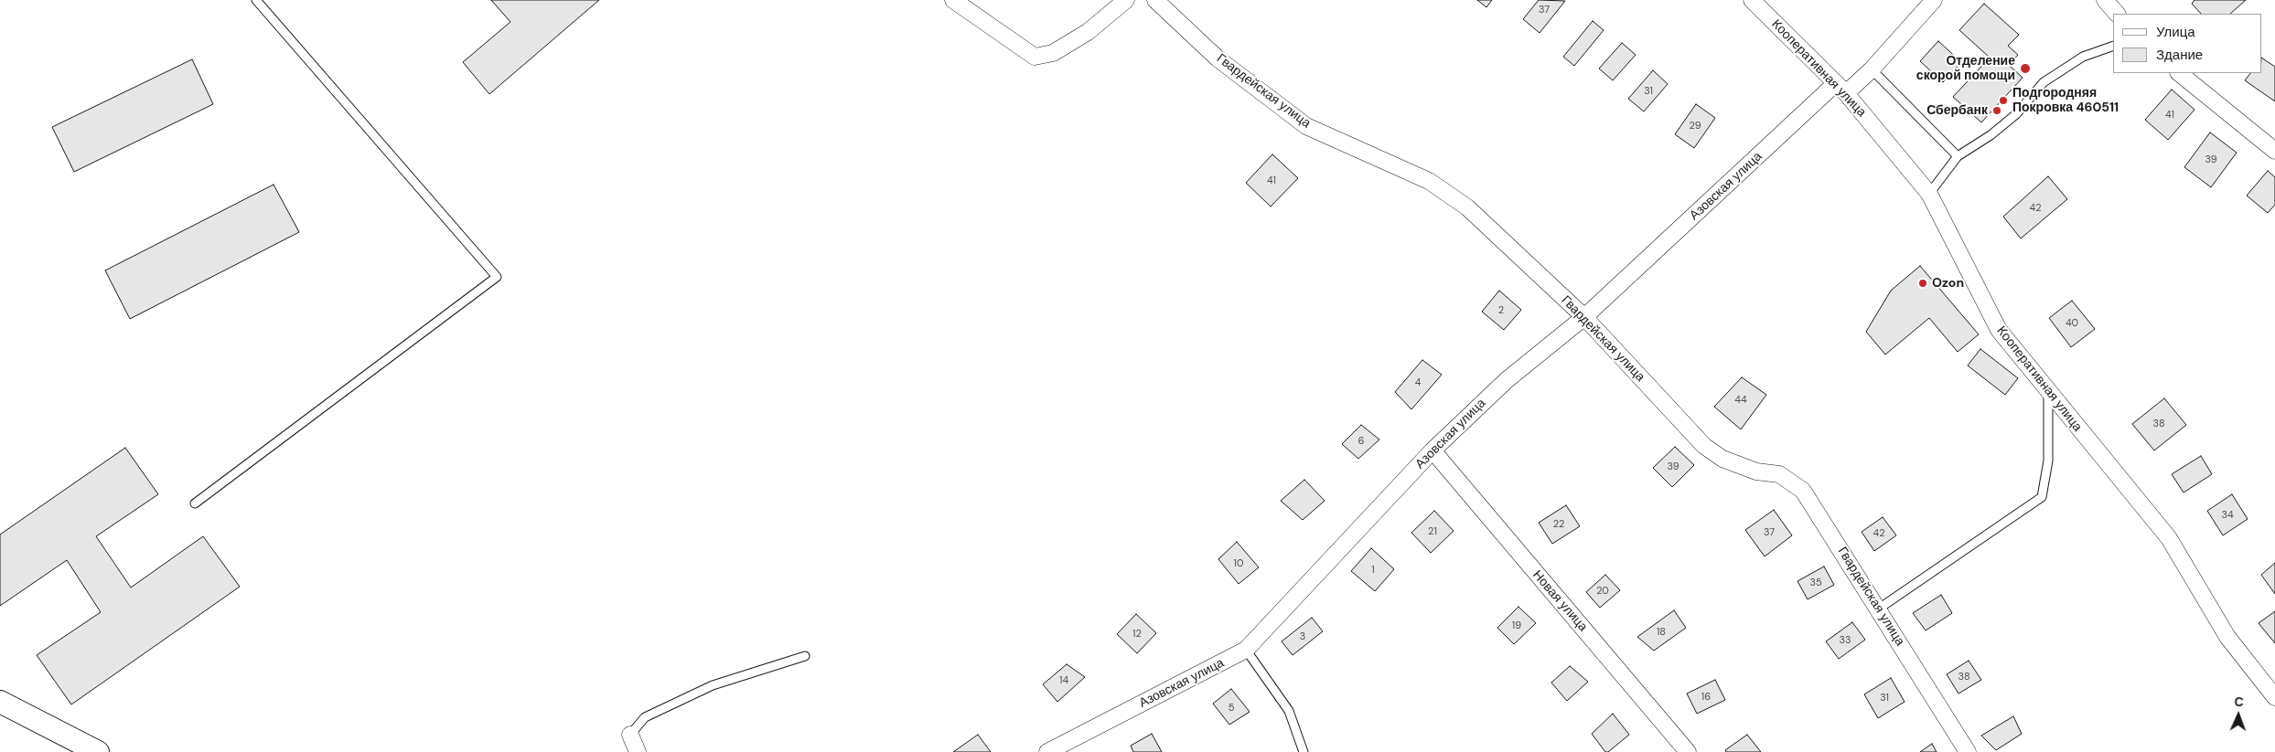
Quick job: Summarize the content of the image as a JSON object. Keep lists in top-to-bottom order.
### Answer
{
  "streets": {
    "street": [
      "Кооперативная улица",
      "Гвардейская улица",
      "Азовская улица",
      "Новая улица"
    ]
  },
  "crossings": [
    ["Кооперативная улица", "Азовская улица"],
    ["Гвардейская улица", "Азовская улица"],
    ["Азовская улица", "Новая улица"]
  ],
  "places": [
    "Отделение скорой помощи",
    "Подгородняя Покровка 460511",
    "Сбербанк",
    "Ozon"
  ],
  "house_numbers": [
    "37",
    "31",
    "41",
    "29",
    "39",
    "41",
    "42",
    "2",
    "40",
    "4",
    "44",
    "38",
    "6",
    "39",
    "34",
    "22",
    "21",
    "37",
    "42",
    "10",
    "1",
    "35",
    "20",
    "19",
    "18",
    "12",
    "3",
    "33",
    "38",
    "14",
    "16",
    "31",
    "5"
  ],
  "legend": ["Улица", "Здание"],
  "north": "top"
}
